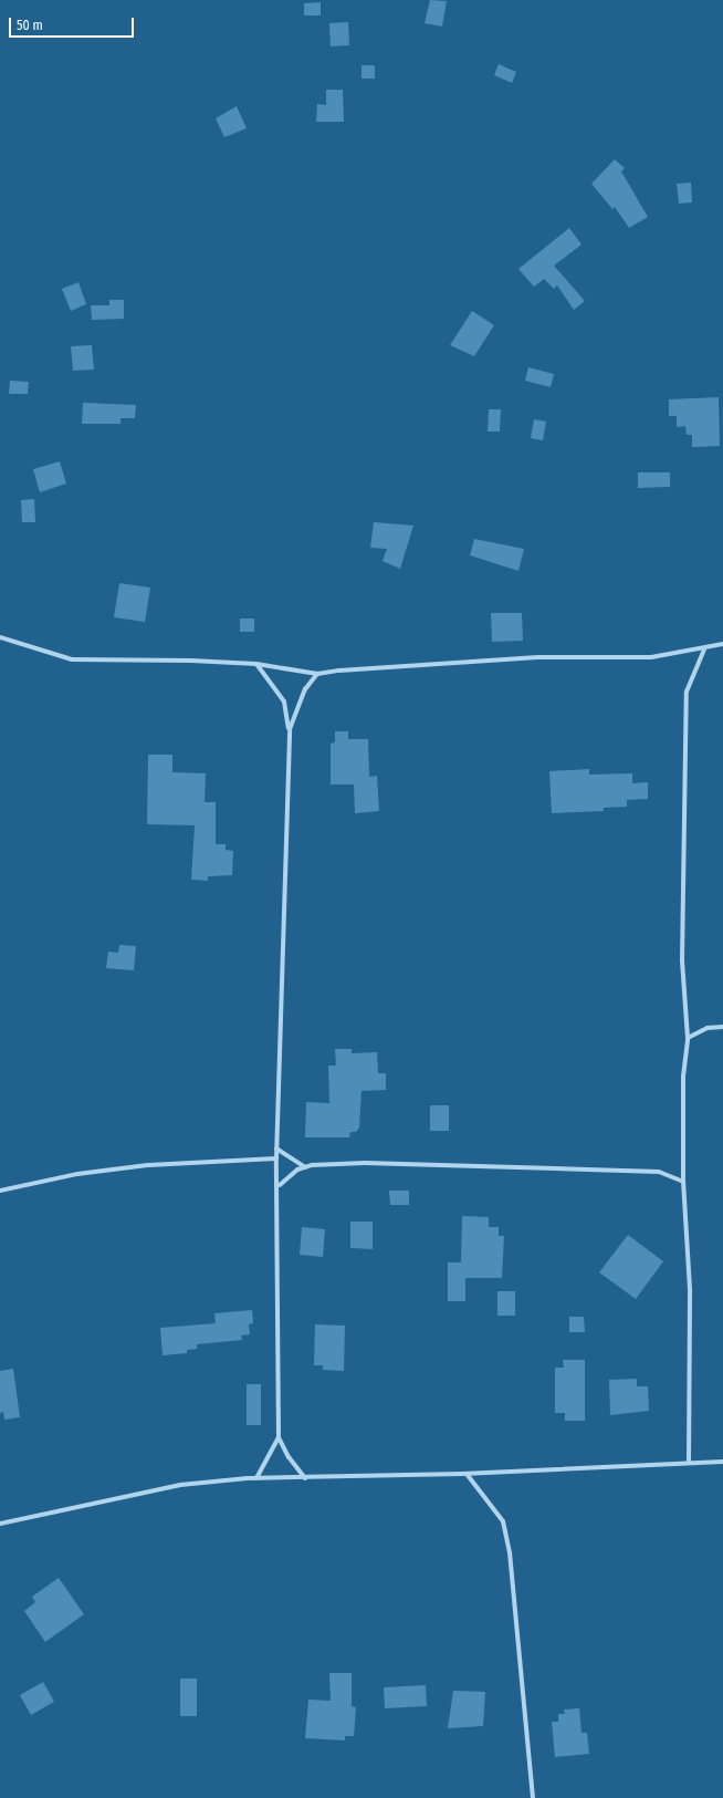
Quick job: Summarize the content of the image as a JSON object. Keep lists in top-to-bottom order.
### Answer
{
  "scale_bar": "50 m"
}
